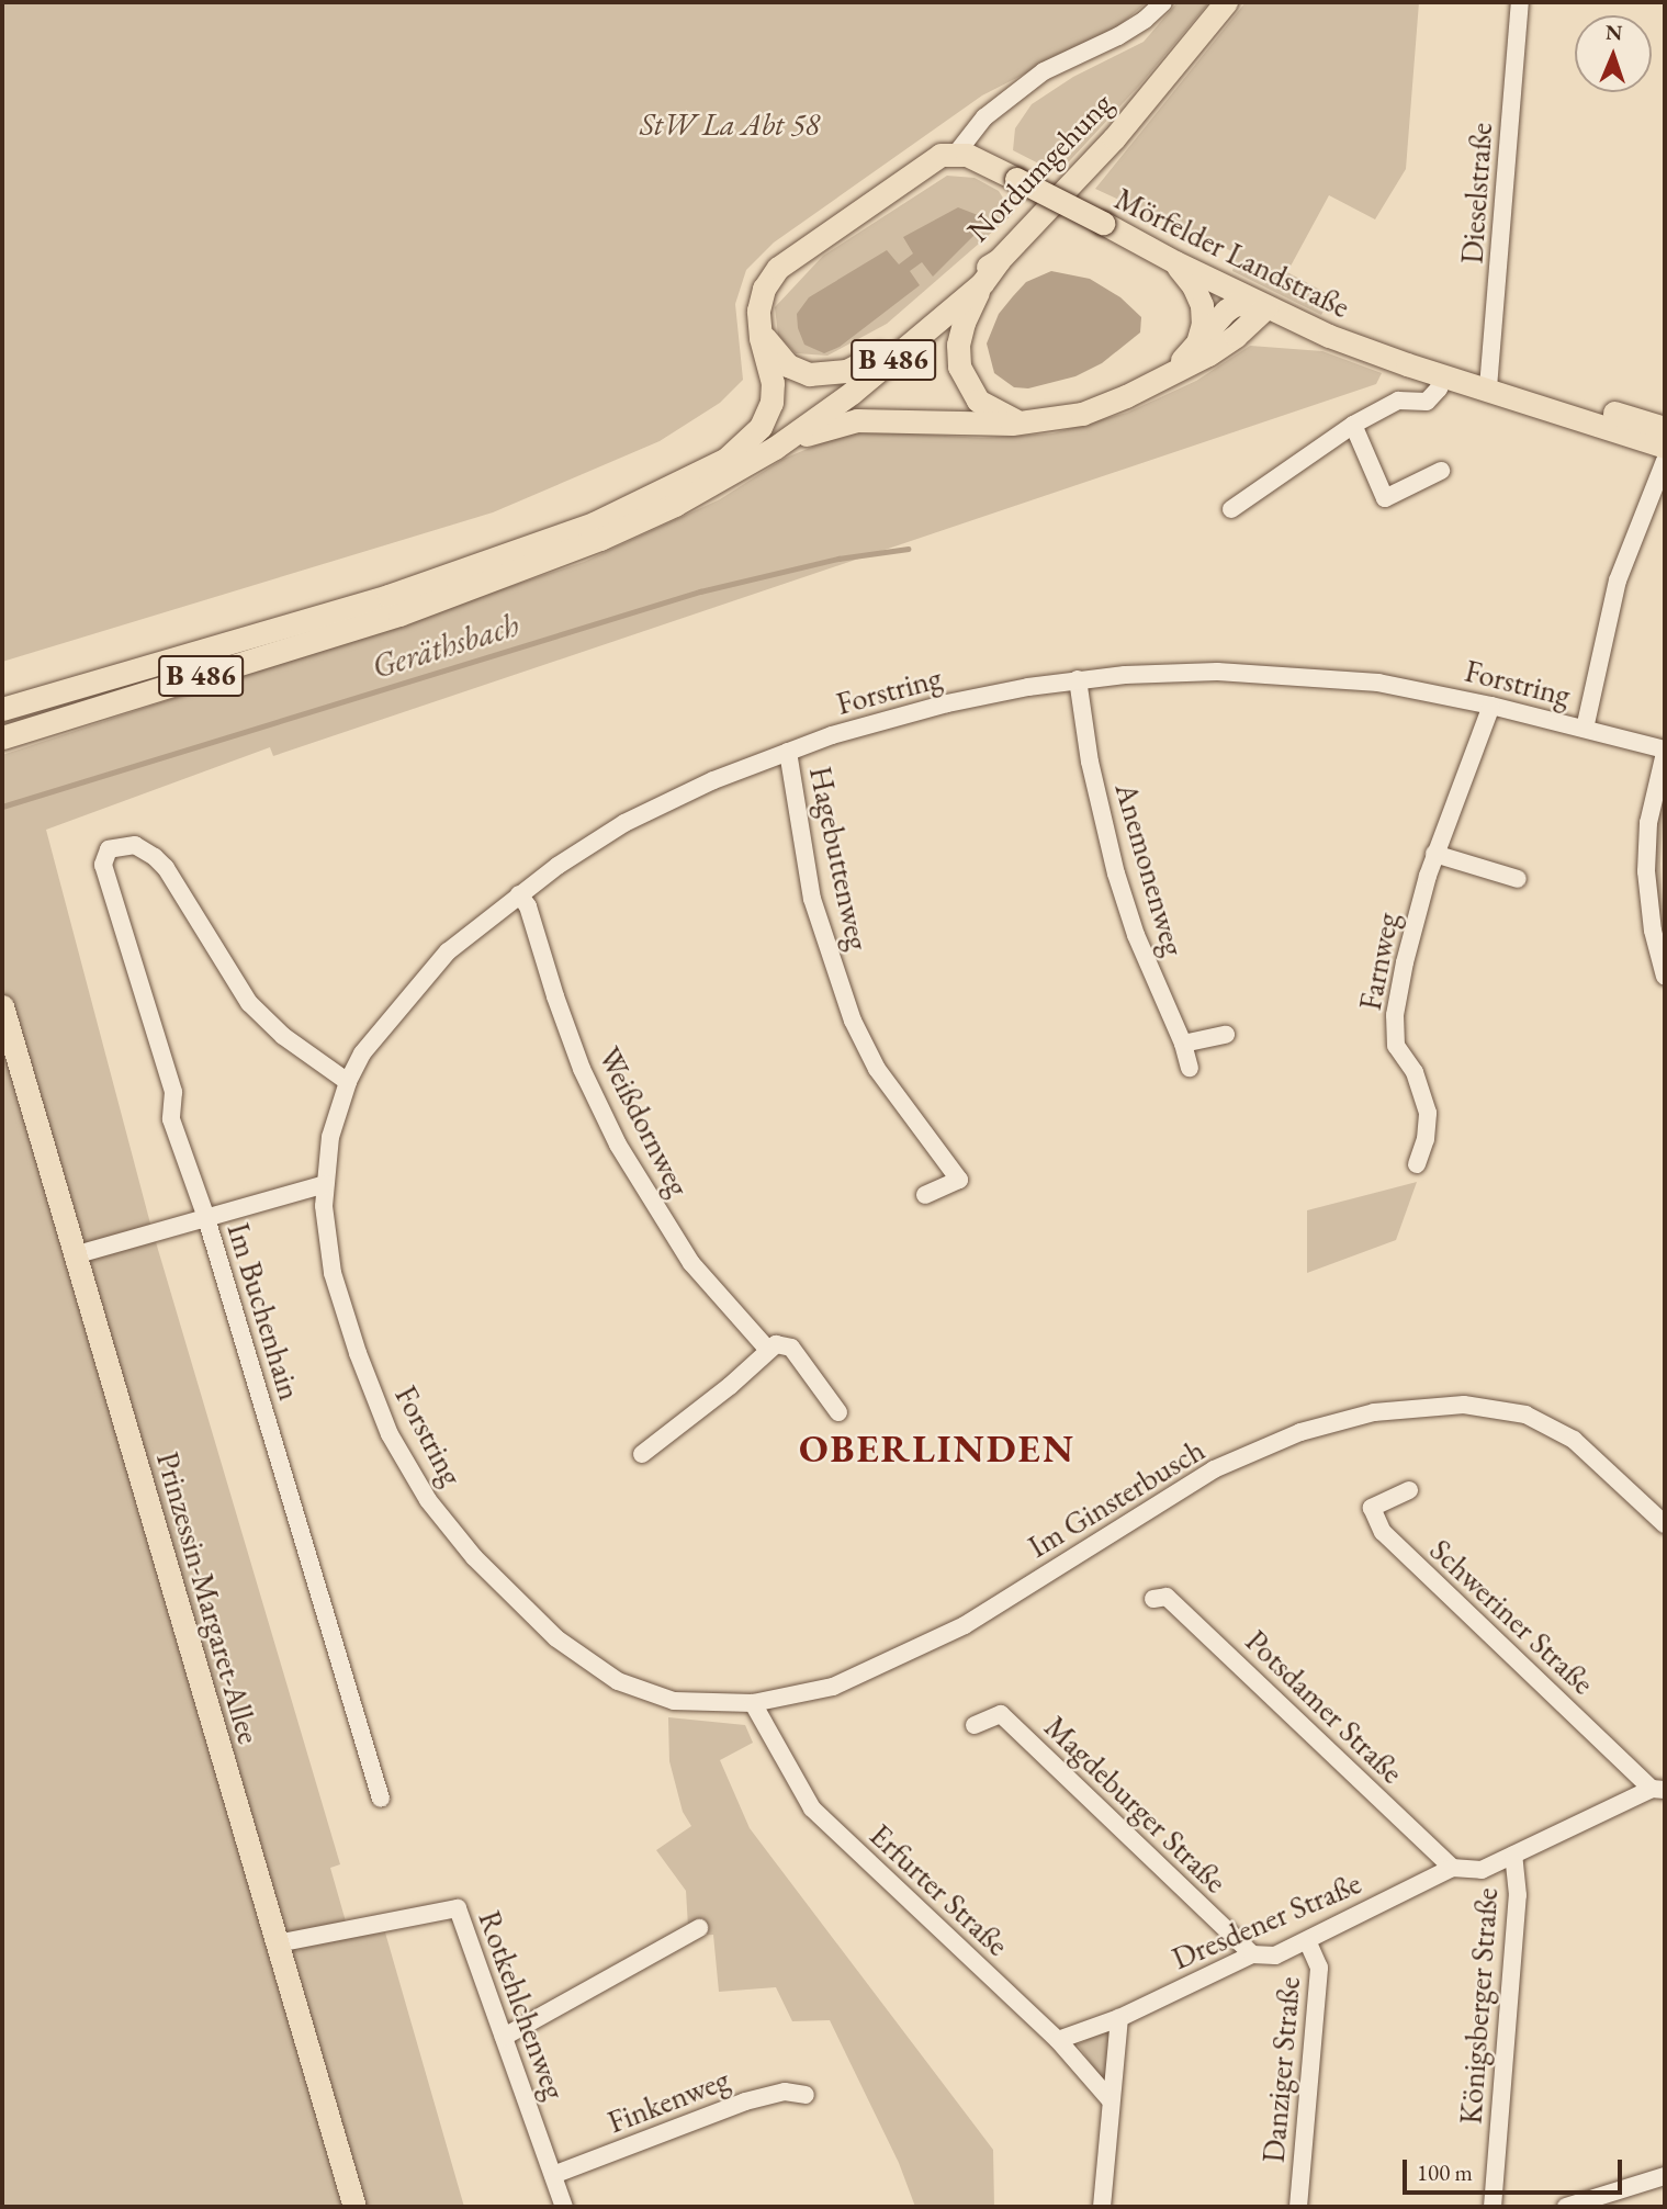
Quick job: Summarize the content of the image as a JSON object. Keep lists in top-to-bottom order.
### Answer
{
  "streets": {
    "main road": [
      "Nordumgehung",
      "Mörfelder Landstraße",
      "B 486",
      "Prinzessin-Margaret-Allee"
    ],
    "street": [
      "Dieselstraße",
      "Forstring",
      "Hagebuttenweg",
      "Anemonenweg",
      "Farnweg",
      "Weißdornweg",
      "Im Buchenhain",
      "Im Ginsterbusch",
      "Schweriner Straße",
      "Potsdamer Straße",
      "Magdeburger Straße",
      "Erfurter Straße",
      "Dresdener Straße",
      "Rotkehlchenweg",
      "Königsberger Straße",
      "Danziger Straße",
      "Finkenweg"
    ]
  },
  "crossings": [
    ["Nordumgehung", "B 486"],
    ["Dieselstraße", "Mörfelder Landstraße"],
    ["Forstring", "Hagebuttenweg"],
    ["Forstring", "Anemonenweg"],
    ["Forstring", "Farnweg"],
    ["Forstring", "Weißdornweg"],
    ["Forstring", "Im Buchenhain"],
    ["Forstring", "Im Ginsterbusch"],
    ["Im Ginsterbusch", "Erfurter Straße"],
    ["Prinzessin-Margaret-Allee", "Rotkehlchenweg"],
    ["Schweriner Straße", "Dresdener Straße"],
    ["Potsdamer Straße", "Dresdener Straße"],
    ["Magdeburger Straße", "Dresdener Straße"],
    ["Erfurter Straße", "Dresdener Straße"],
    ["Dresdener Straße", "Königsberger Straße"],
    ["Dresdener Straße", "Danziger Straße"],
    ["Rotkehlchenweg", "Finkenweg"]
  ],
  "districts": ["OBERLINDEN"],
  "water": ["Geräthsbach"],
  "parks": ["StW La Abt 58"],
  "scale_bar": "100 m",
  "north": "top"
}
